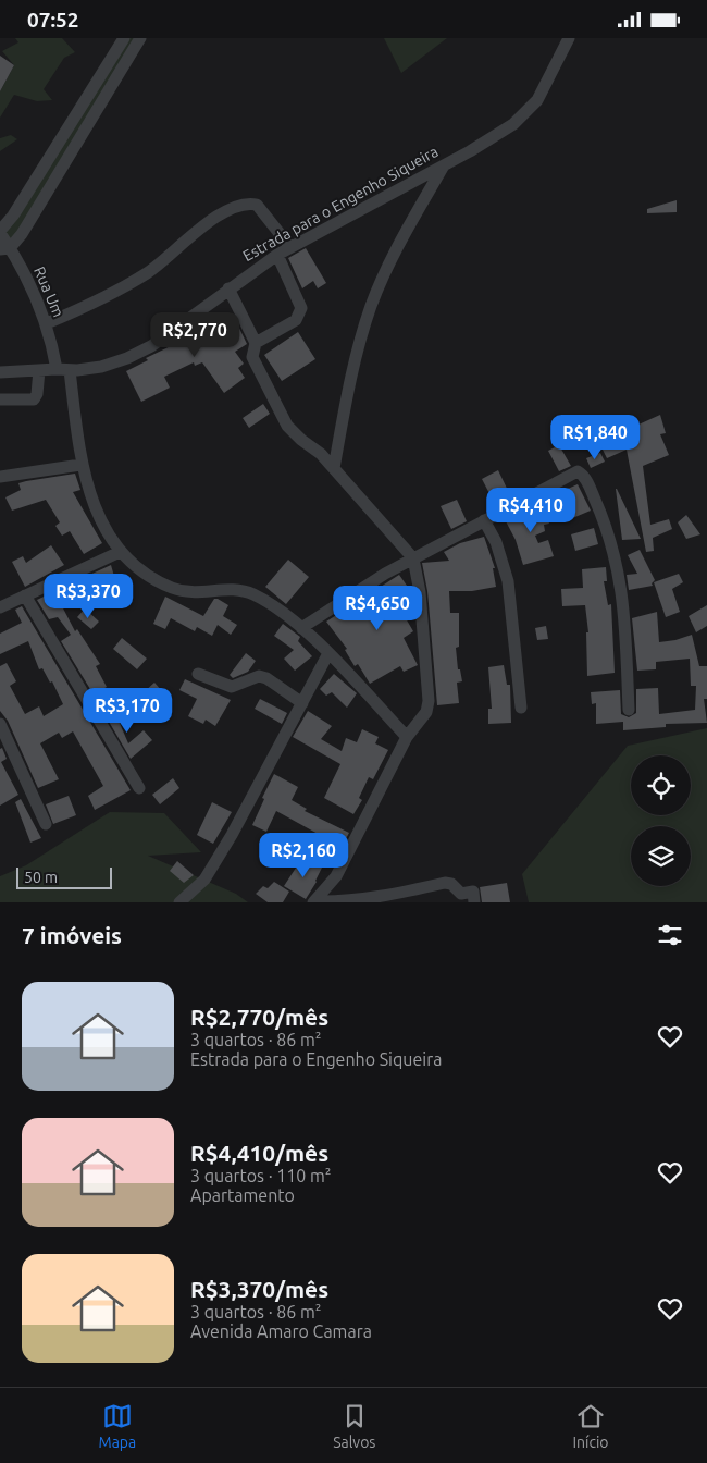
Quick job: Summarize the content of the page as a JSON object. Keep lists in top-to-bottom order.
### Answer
{
  "streets": {
    "street": ["Estrada para o Engenho Siqueira", "Rua Um"]
  },
  "crossings": [
    ["Estrada para o Engenho Siqueira", "Rua Um"]
  ],
  "scale_bar": "50 m",
  "page": {
    "status": "07:52",
    "price": [
      "R$2,770",
      "R$1,840",
      "R$4,410",
      "R$3,370",
      "R$4,650",
      "R$3,170",
      "R$2,160"
    ],
    "scale": "50 m",
    "heading": "7 imóveis",
    "list": [
      {
        "name": "R$2,770/mês",
        "note": "3 quartos · 86 m² · Estrada para o Engenho Siqueira"
      },
      {
        "name": "R$4,410/mês",
        "note": "3 quartos · 110 m² · Apartamento"
      },
      {
        "name": "R$3,370/mês",
        "note": "3 quartos · 86 m² · Avenida Amaro Camara"
      }
    ],
    "tabs": ["Mapa", "Salvos", "Início"]
  }
}
